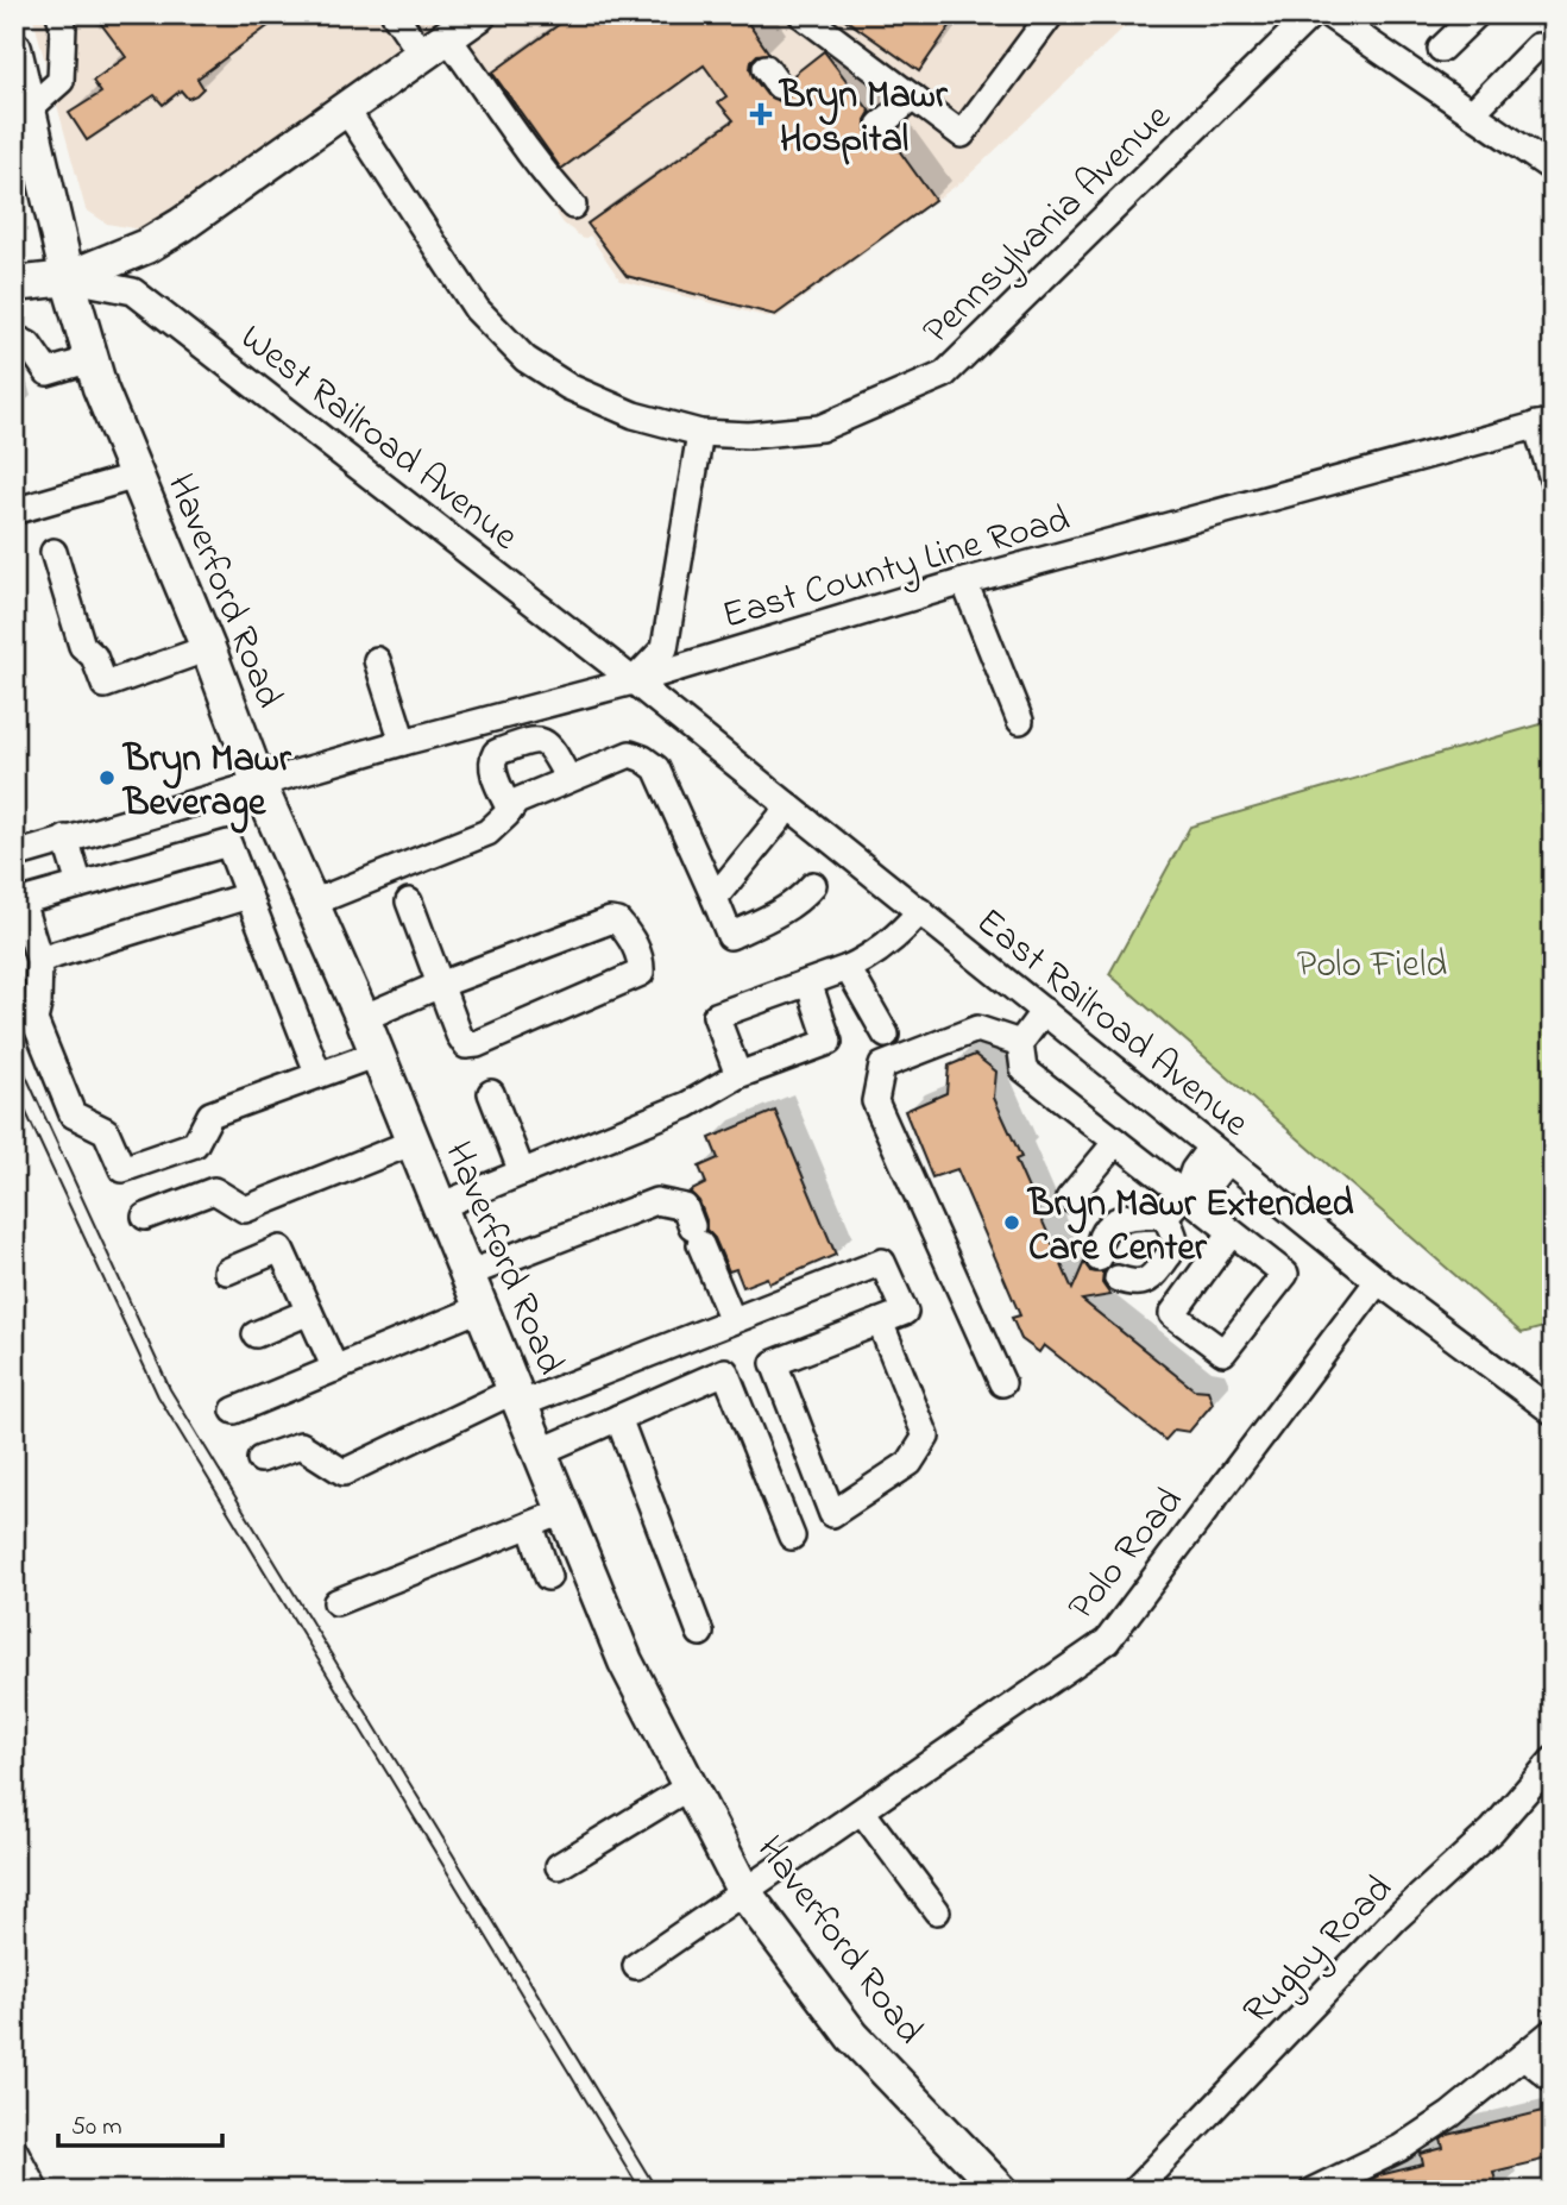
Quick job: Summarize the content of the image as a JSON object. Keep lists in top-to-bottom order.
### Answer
{
  "streets": {
    "main road": ["Haverford Road"],
    "street": [
      "Pennsylvania Avenue",
      "West Railroad Avenue",
      "East County Line Road",
      "East Railroad Avenue",
      "Polo Road",
      "Rugby Road"
    ]
  },
  "crossings": [
    ["West Railroad Avenue", "East County Line Road"],
    ["West Railroad Avenue", "Haverford Road"],
    ["West Railroad Avenue", "East Railroad Avenue"],
    ["East County Line Road", "Haverford Road"],
    ["East County Line Road", "East Railroad Avenue"],
    ["Haverford Road", "Polo Road"],
    ["East Railroad Avenue", "Polo Road"]
  ],
  "parks": ["Polo Field"],
  "places": {
    "health": ["Bryn Mawr Hospital"],
    "other": ["Bryn Mawr Beverage", "Bryn Mawr Extended Care Center"]
  },
  "scale_bar": "50 m"
}
